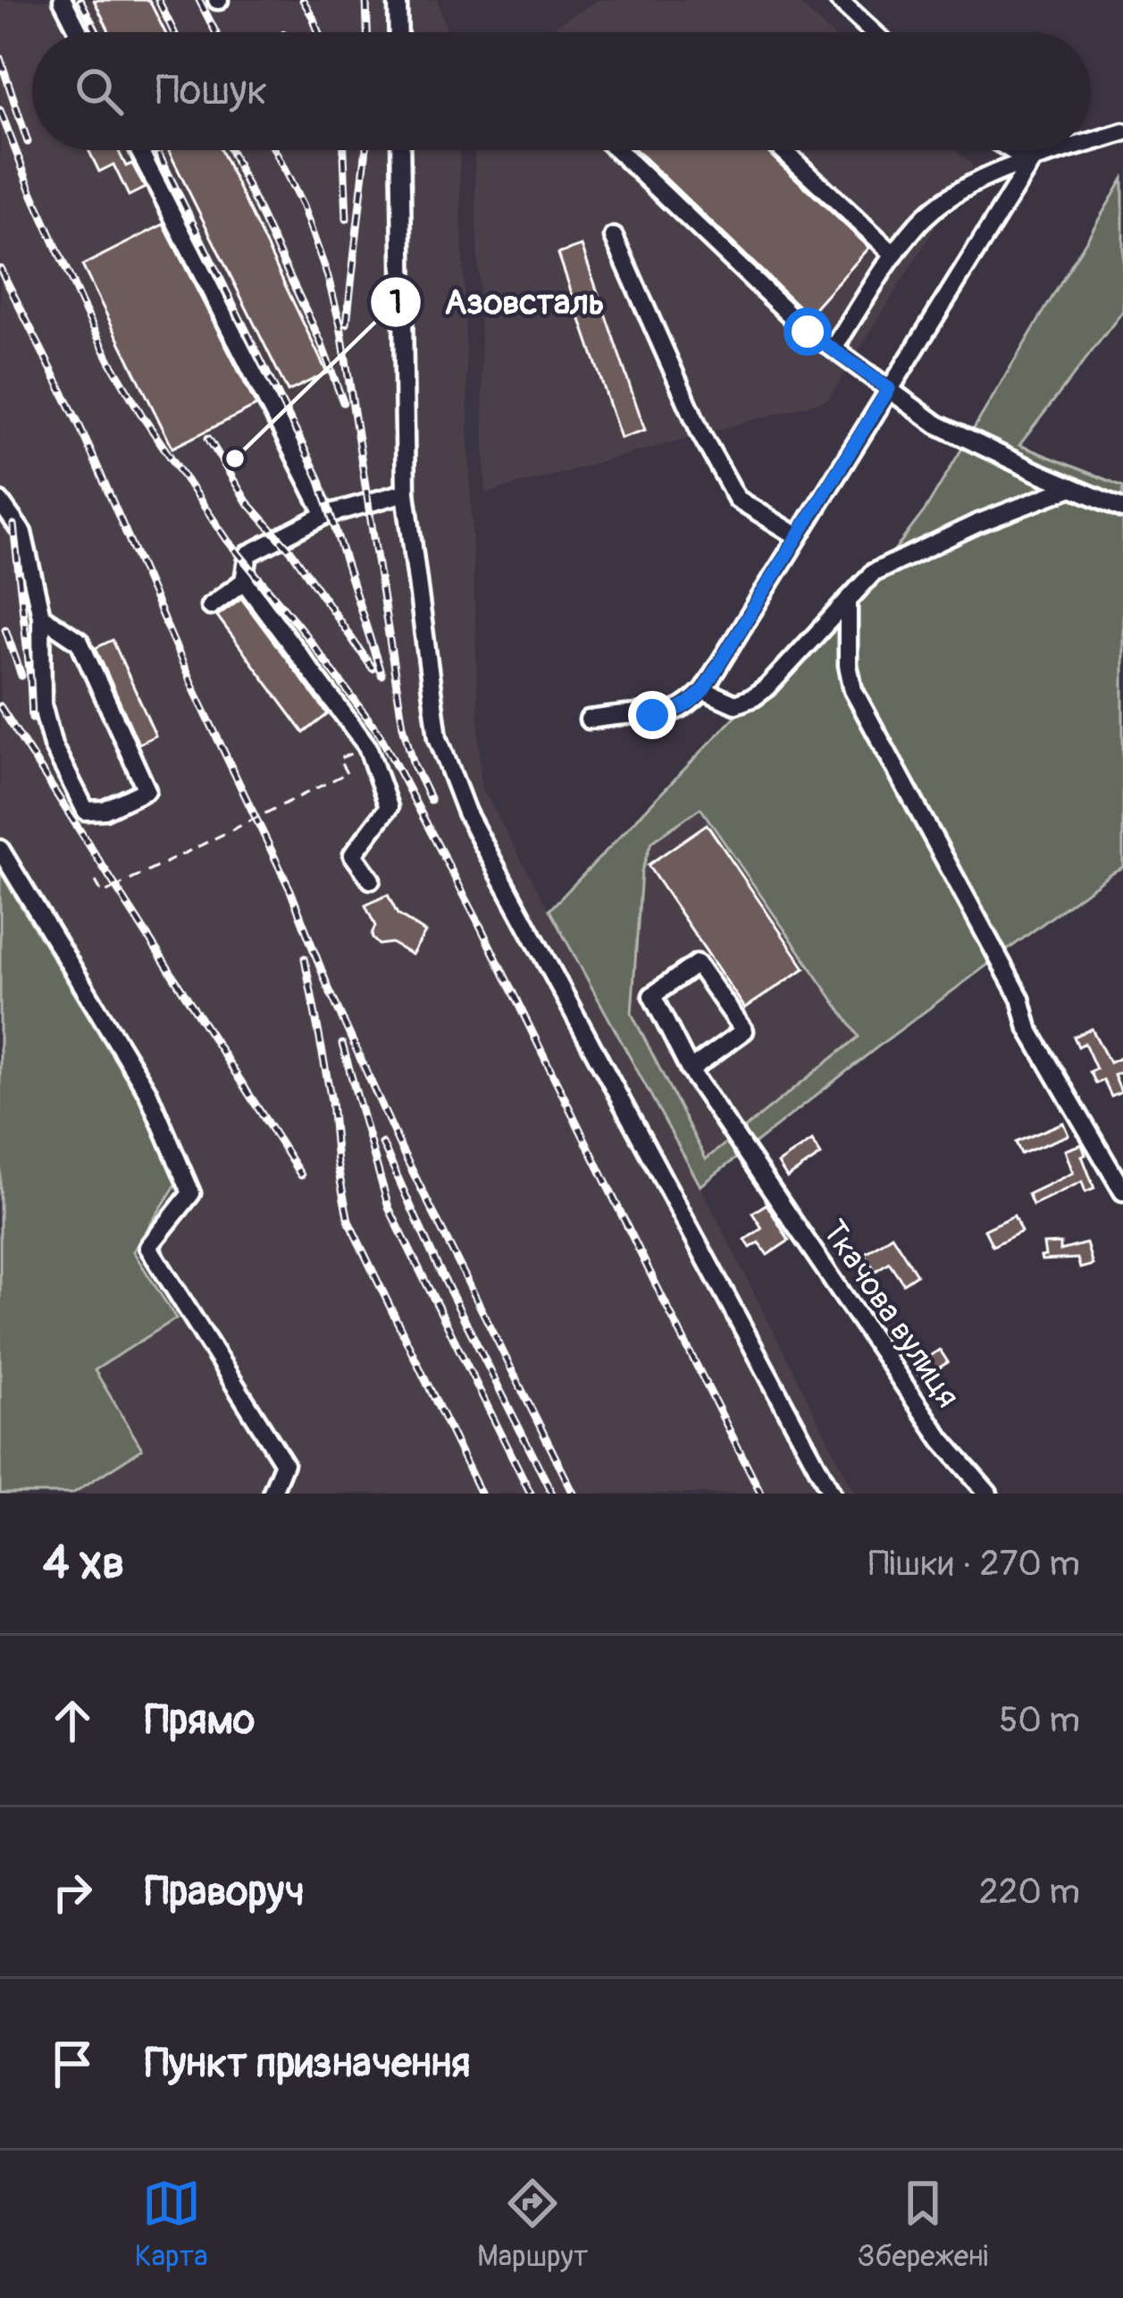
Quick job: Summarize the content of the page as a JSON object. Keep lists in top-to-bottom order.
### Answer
{
  "streets": {
    "street": ["Ткачова вулиця"]
  },
  "places": ["Азовсталь"],
  "page": {
    "search": "Пошук",
    "heading": ["4 хв", "Пішки · 270 m"],
    "list": [
      ["Прямо", "50 m"],
      ["Праворуч", "220 m"],
      "Пункт призначення"
    ],
    "nav": ["Карта", "Маршрут", "Збережені"]
  }
}
